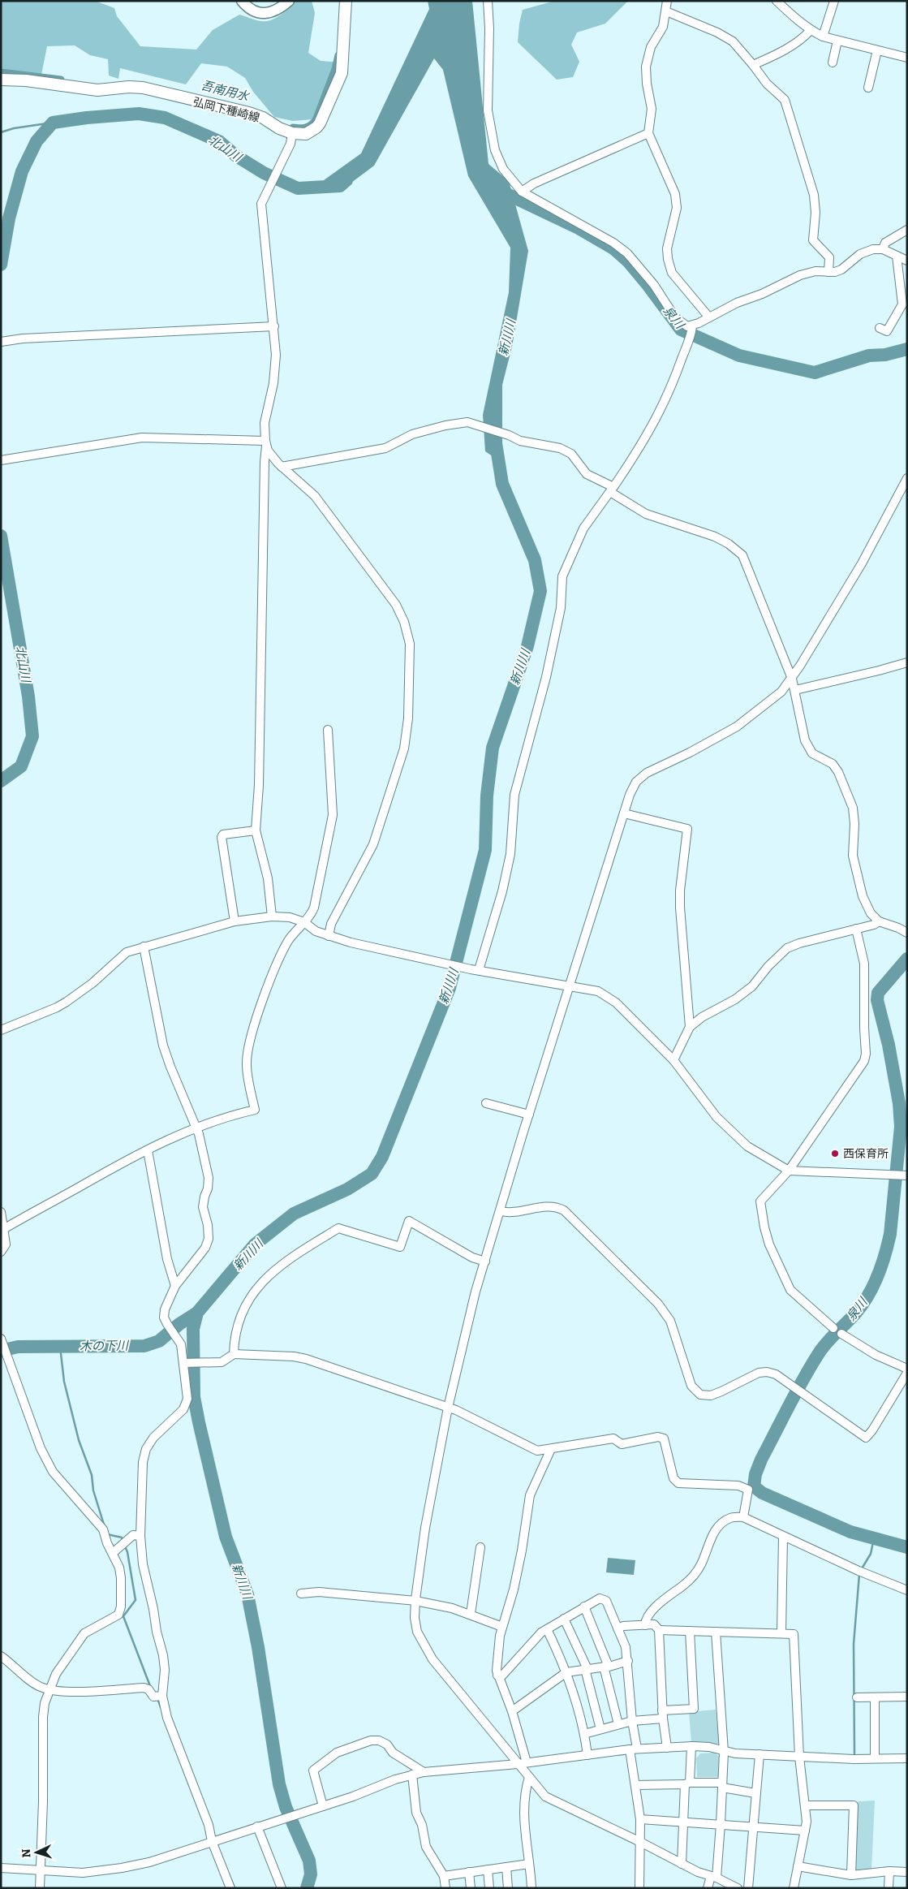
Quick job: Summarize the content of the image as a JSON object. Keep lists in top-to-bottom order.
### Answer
{
  "streets": {
    "main road": ["弘岡下種崎線"]
  },
  "water": [
    "吾南用水",
    "北山川",
    "泉川",
    "新川川",
    "木の下川"
  ],
  "places": ["西保育所"],
  "north": "left"
}
